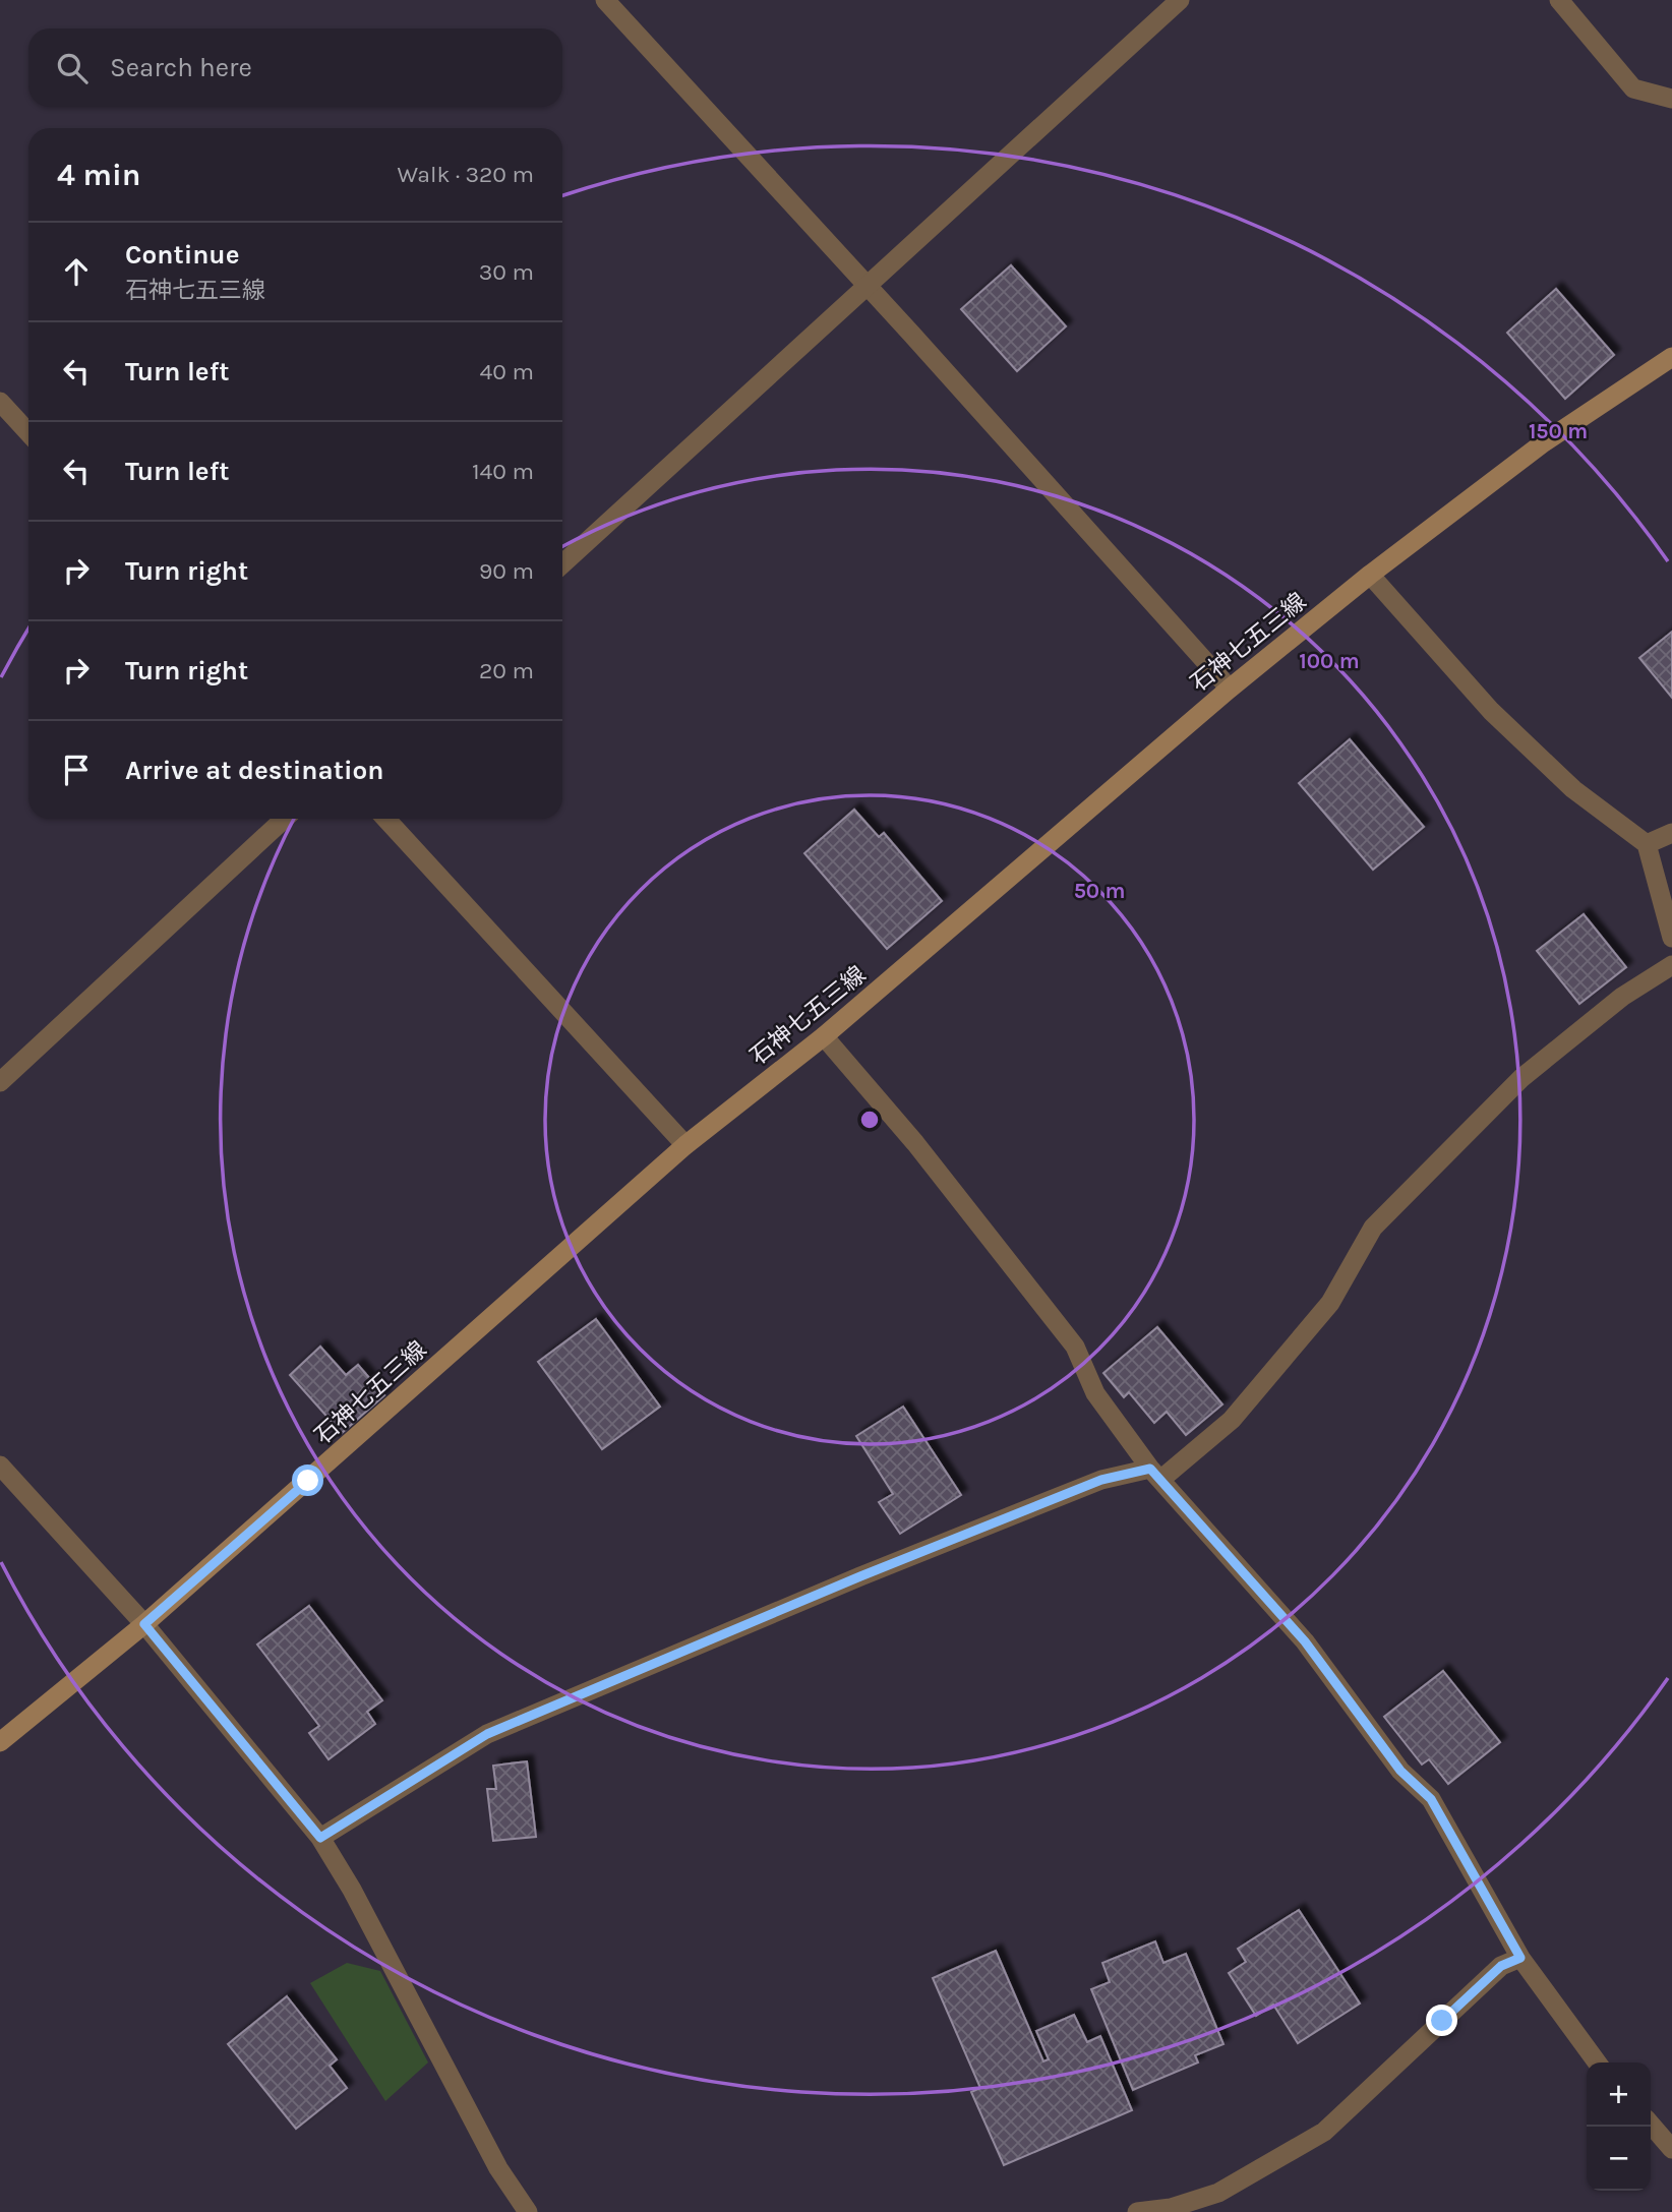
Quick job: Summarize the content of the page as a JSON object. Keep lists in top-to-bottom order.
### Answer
{
  "streets": {
    "main road": ["石神七五三線"]
  },
  "page": {
    "search": "Search here",
    "heading": ["4 min", "Walk · 320 m"],
    "list": [
      ["Continue", "石神七五三線", "30 m"],
      ["Turn left", "40 m"],
      ["Turn left", "140 m"],
      ["Turn right", "90 m"],
      ["Turn right", "20 m"],
      "Arrive at destination"
    ],
    "map_buttons": ["+", "−"]
  },
  "rings": ["150 m", "100 m", "50 m"]
}
